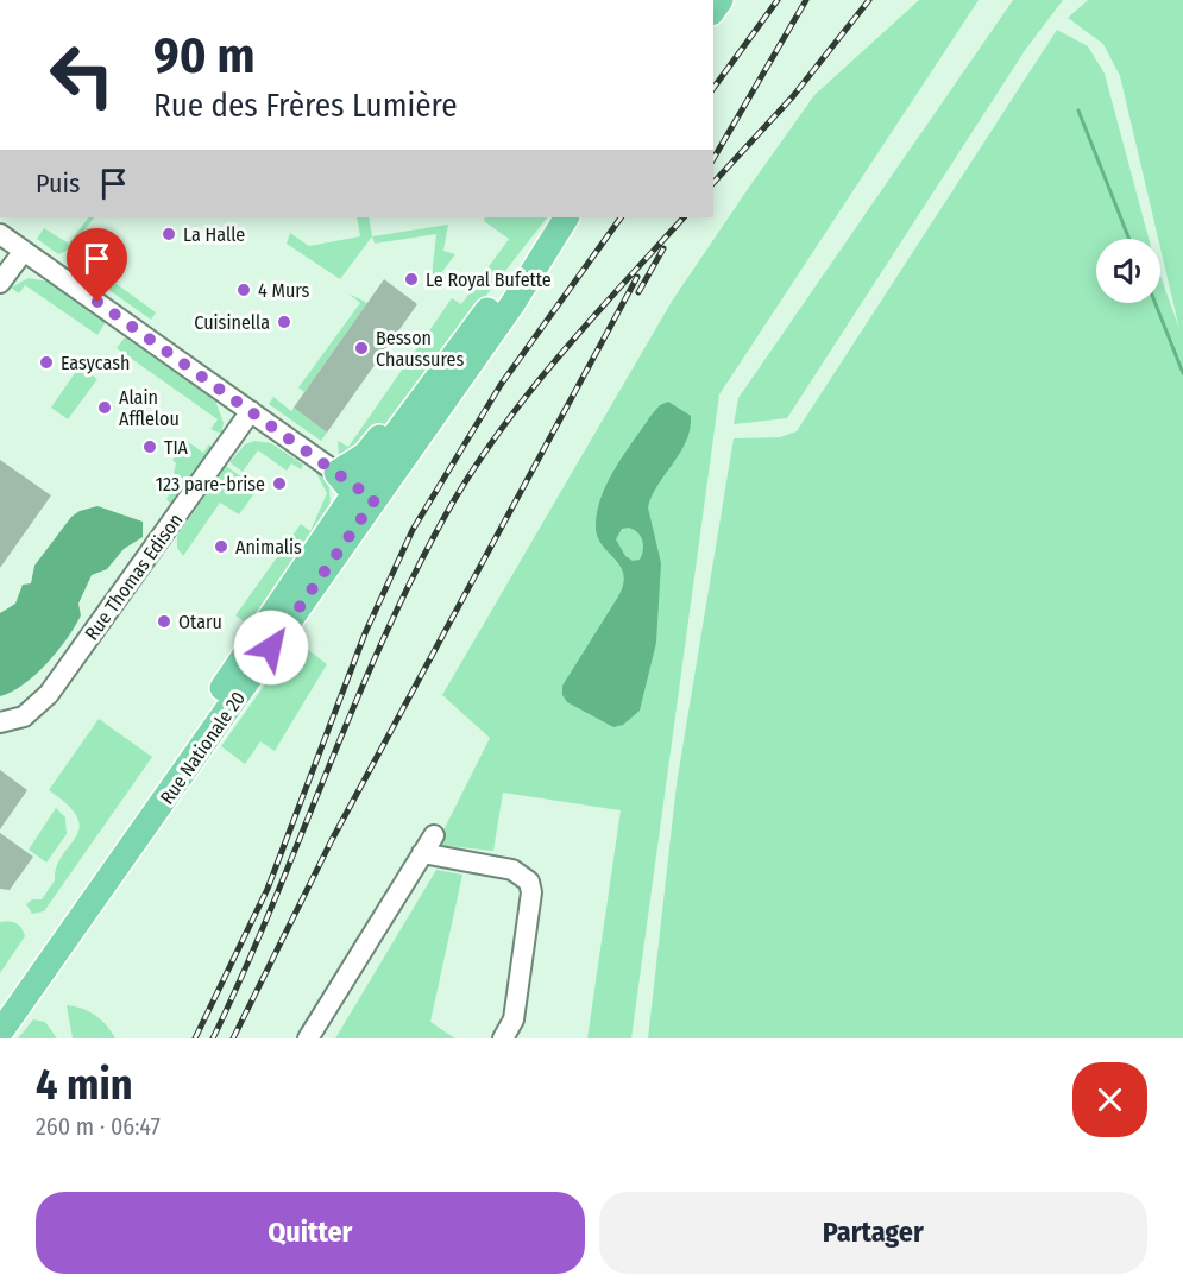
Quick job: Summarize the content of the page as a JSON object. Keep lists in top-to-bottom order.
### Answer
{
  "streets": {
    "main road": ["Rue Nationale 20"],
    "street": ["Rue Thomas Edison"]
  },
  "places": [
    "La Halle",
    "Le Royal Bufette",
    "4 Murs",
    "Cuisinella",
    "Besson Chaussures",
    "Easycash",
    "Alain Afflelou",
    "TIA",
    "123 pare-brise",
    "Animalis",
    "Otaru"
  ],
  "page": {
    "turn": ["90 m", "Rue des Frères Lumière"],
    "then": "Puis",
    "heading": ["4 min", "260 m · 06:47"],
    "buttons": ["Quitter", "Partager"]
  }
}
